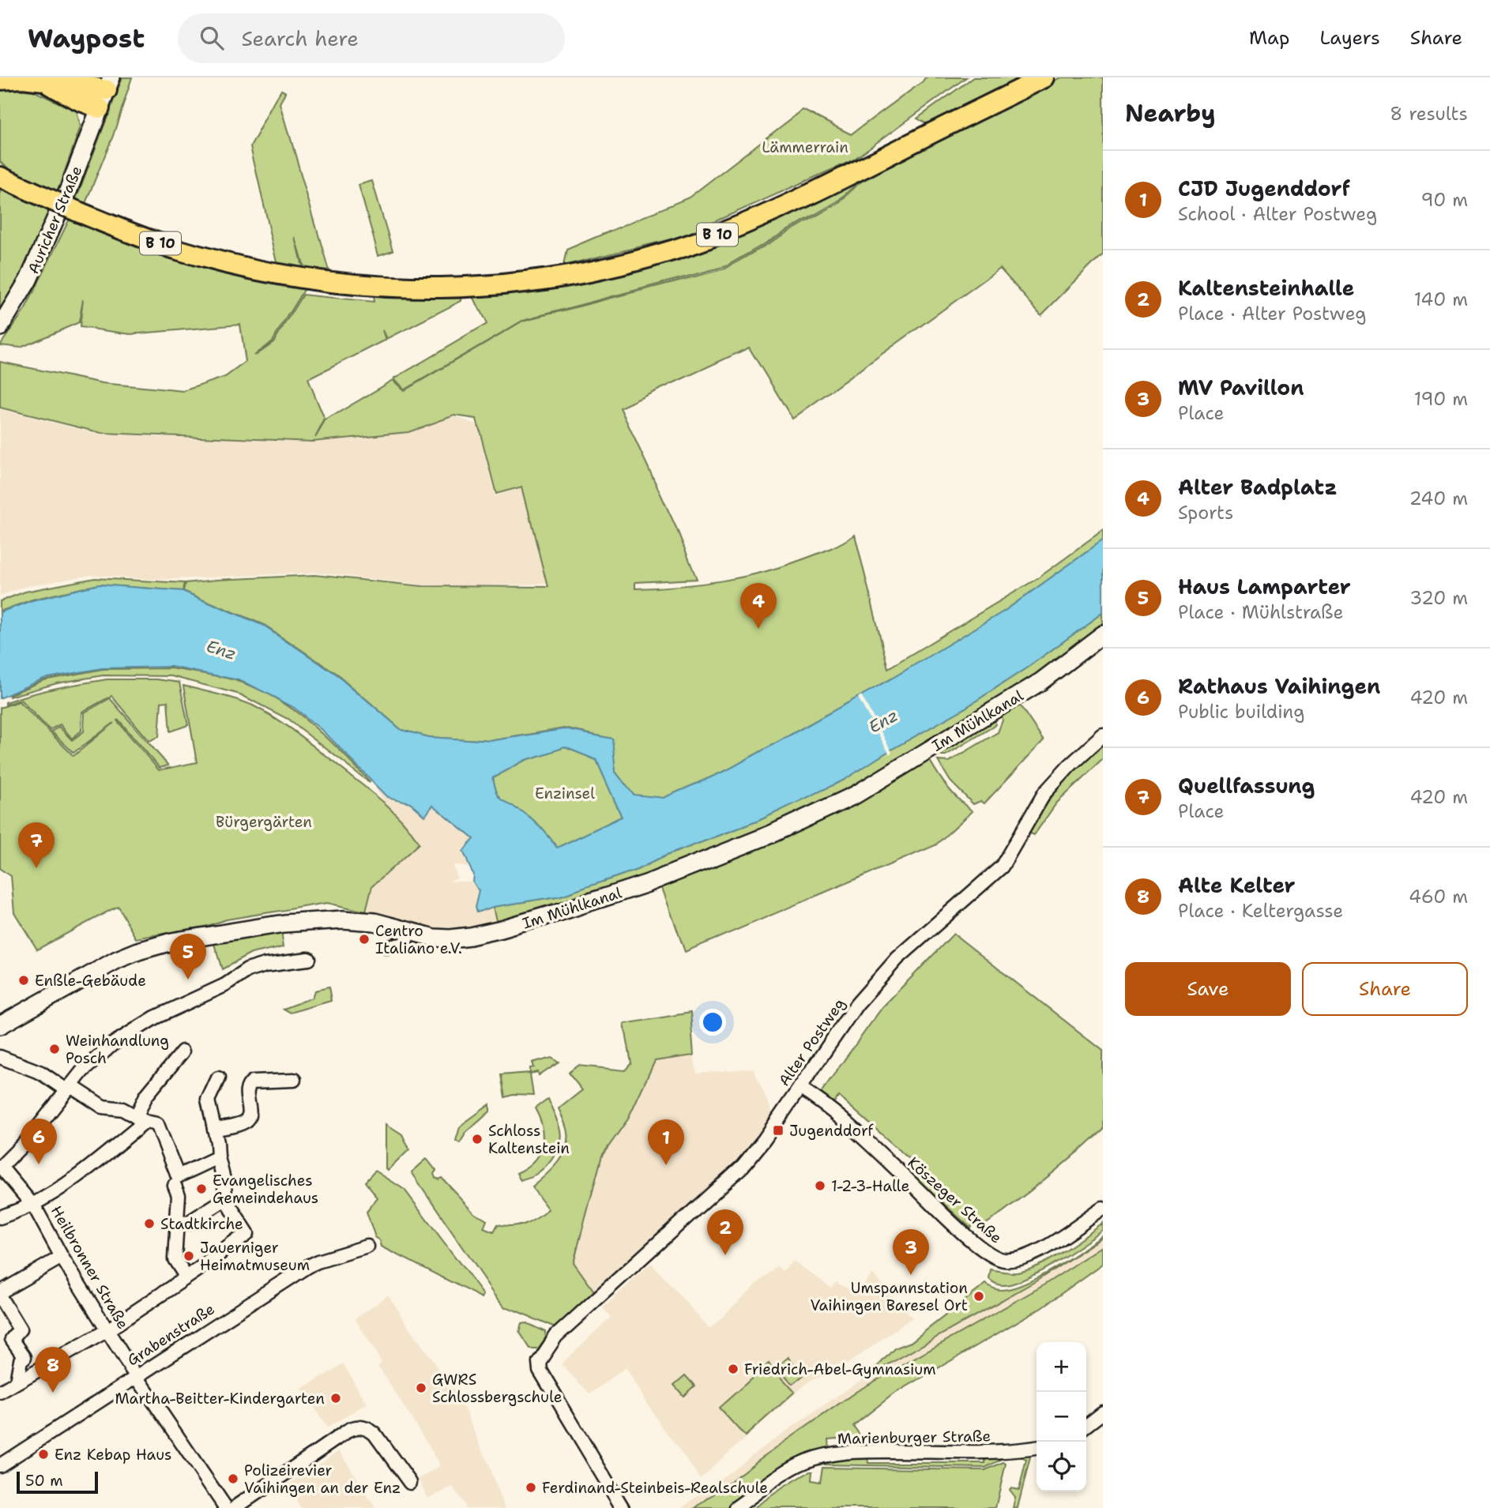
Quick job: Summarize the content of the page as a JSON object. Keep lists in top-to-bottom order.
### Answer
{
  "streets": {
    "main road": ["B 10"],
    "street": [
      "Auricher Straße",
      "Im Mühlkanal",
      "Alter Postweg",
      "Köszeger Straße",
      "Heilbronner Straße",
      "Grabenstraße",
      "Marienburger Straße"
    ]
  },
  "crossings": [
    ["Alter Postweg", "Köszeger Straße"],
    ["Heilbronner Straße", "Grabenstraße"]
  ],
  "water": ["Enz"],
  "parks": ["Lämmerrain", "Enzinsel", "Bürgergärten"],
  "places": {
    "other": [
      "Centro Italiano e.V.",
      "Enßle-Gebäude",
      "Weinhandlung Posch",
      "Schloss Kaltenstein",
      "1-2-3-Halle",
      "Evangelisches Gemeindehaus",
      "Stadtkirche",
      "Jauerniger Heimatmuseum",
      "Umspannstation Vaihingen Baresel Ort",
      "Friedrich-Abel-Gymnasium",
      "GWRS Schlossbergschule",
      "Martha-Beitter-Kindergarten",
      "Enz Kebap Haus",
      "Polizeirevier Vaihingen an der Enz",
      "Ferdinand-Steinbeis-Realschule"
    ],
    "transit": ["Jugenddorf"]
  },
  "scale_bar": "50 m",
  "page": {
    "header": "Waypost",
    "search": "Search here",
    "nav": ["Map", "Layers", "Share"],
    "heading": ["Nearby", "8 results"],
    "list": [
      {
        "mark": "1",
        "name": "CJD Jugenddorf",
        "note": "School · Alter Postweg",
        "value": "90 m"
      },
      {
        "mark": "2",
        "name": "Kaltensteinhalle",
        "note": "Place · Alter Postweg",
        "value": "140 m"
      },
      {
        "mark": "3",
        "name": "MV Pavillon",
        "note": "Place",
        "value": "190 m"
      },
      {
        "mark": "4",
        "name": "Alter Badplatz",
        "note": "Sports",
        "value": "240 m"
      },
      {
        "mark": "5",
        "name": "Haus Lamparter",
        "note": "Place · Mühlstraße",
        "value": "320 m"
      },
      {
        "mark": "6",
        "name": "Rathaus Vaihingen",
        "note": "Public building",
        "value": "420 m"
      },
      {
        "mark": "7",
        "name": "Quellfassung",
        "note": "Place",
        "value": "420 m"
      },
      {
        "mark": "8",
        "name": "Alte Kelter",
        "note": "Place · Keltergasse",
        "value": "460 m"
      }
    ],
    "pins": [
      "4",
      "7",
      "5",
      "6",
      "1",
      "2",
      "3",
      "8"
    ],
    "buttons": ["Save", "Share"],
    "map_buttons": ["+", "−"],
    "scale": "50 m"
  }
}
